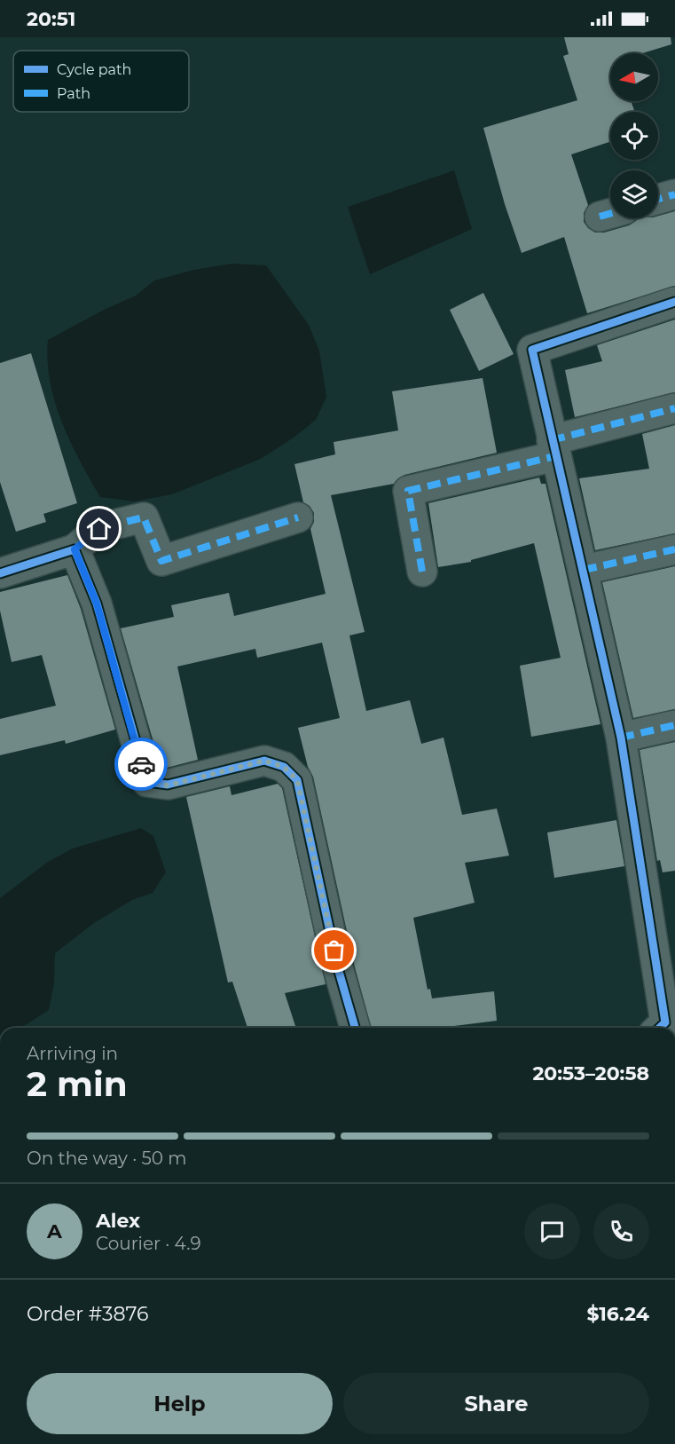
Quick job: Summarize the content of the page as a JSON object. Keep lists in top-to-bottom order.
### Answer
{
  "legend": ["Cycle path", "Path"],
  "north": "left",
  "page": {
    "status": "20:51",
    "heading": ["2 min", "Arriving in", "20:53–20:58"],
    "panel": [
      "Alex",
      "Courier · 4.9",
      "Order #3876",
      "$16.24"
    ],
    "bar": "On the way · 50 m",
    "round": "A",
    "buttons": ["Help", "Share"]
  }
}
